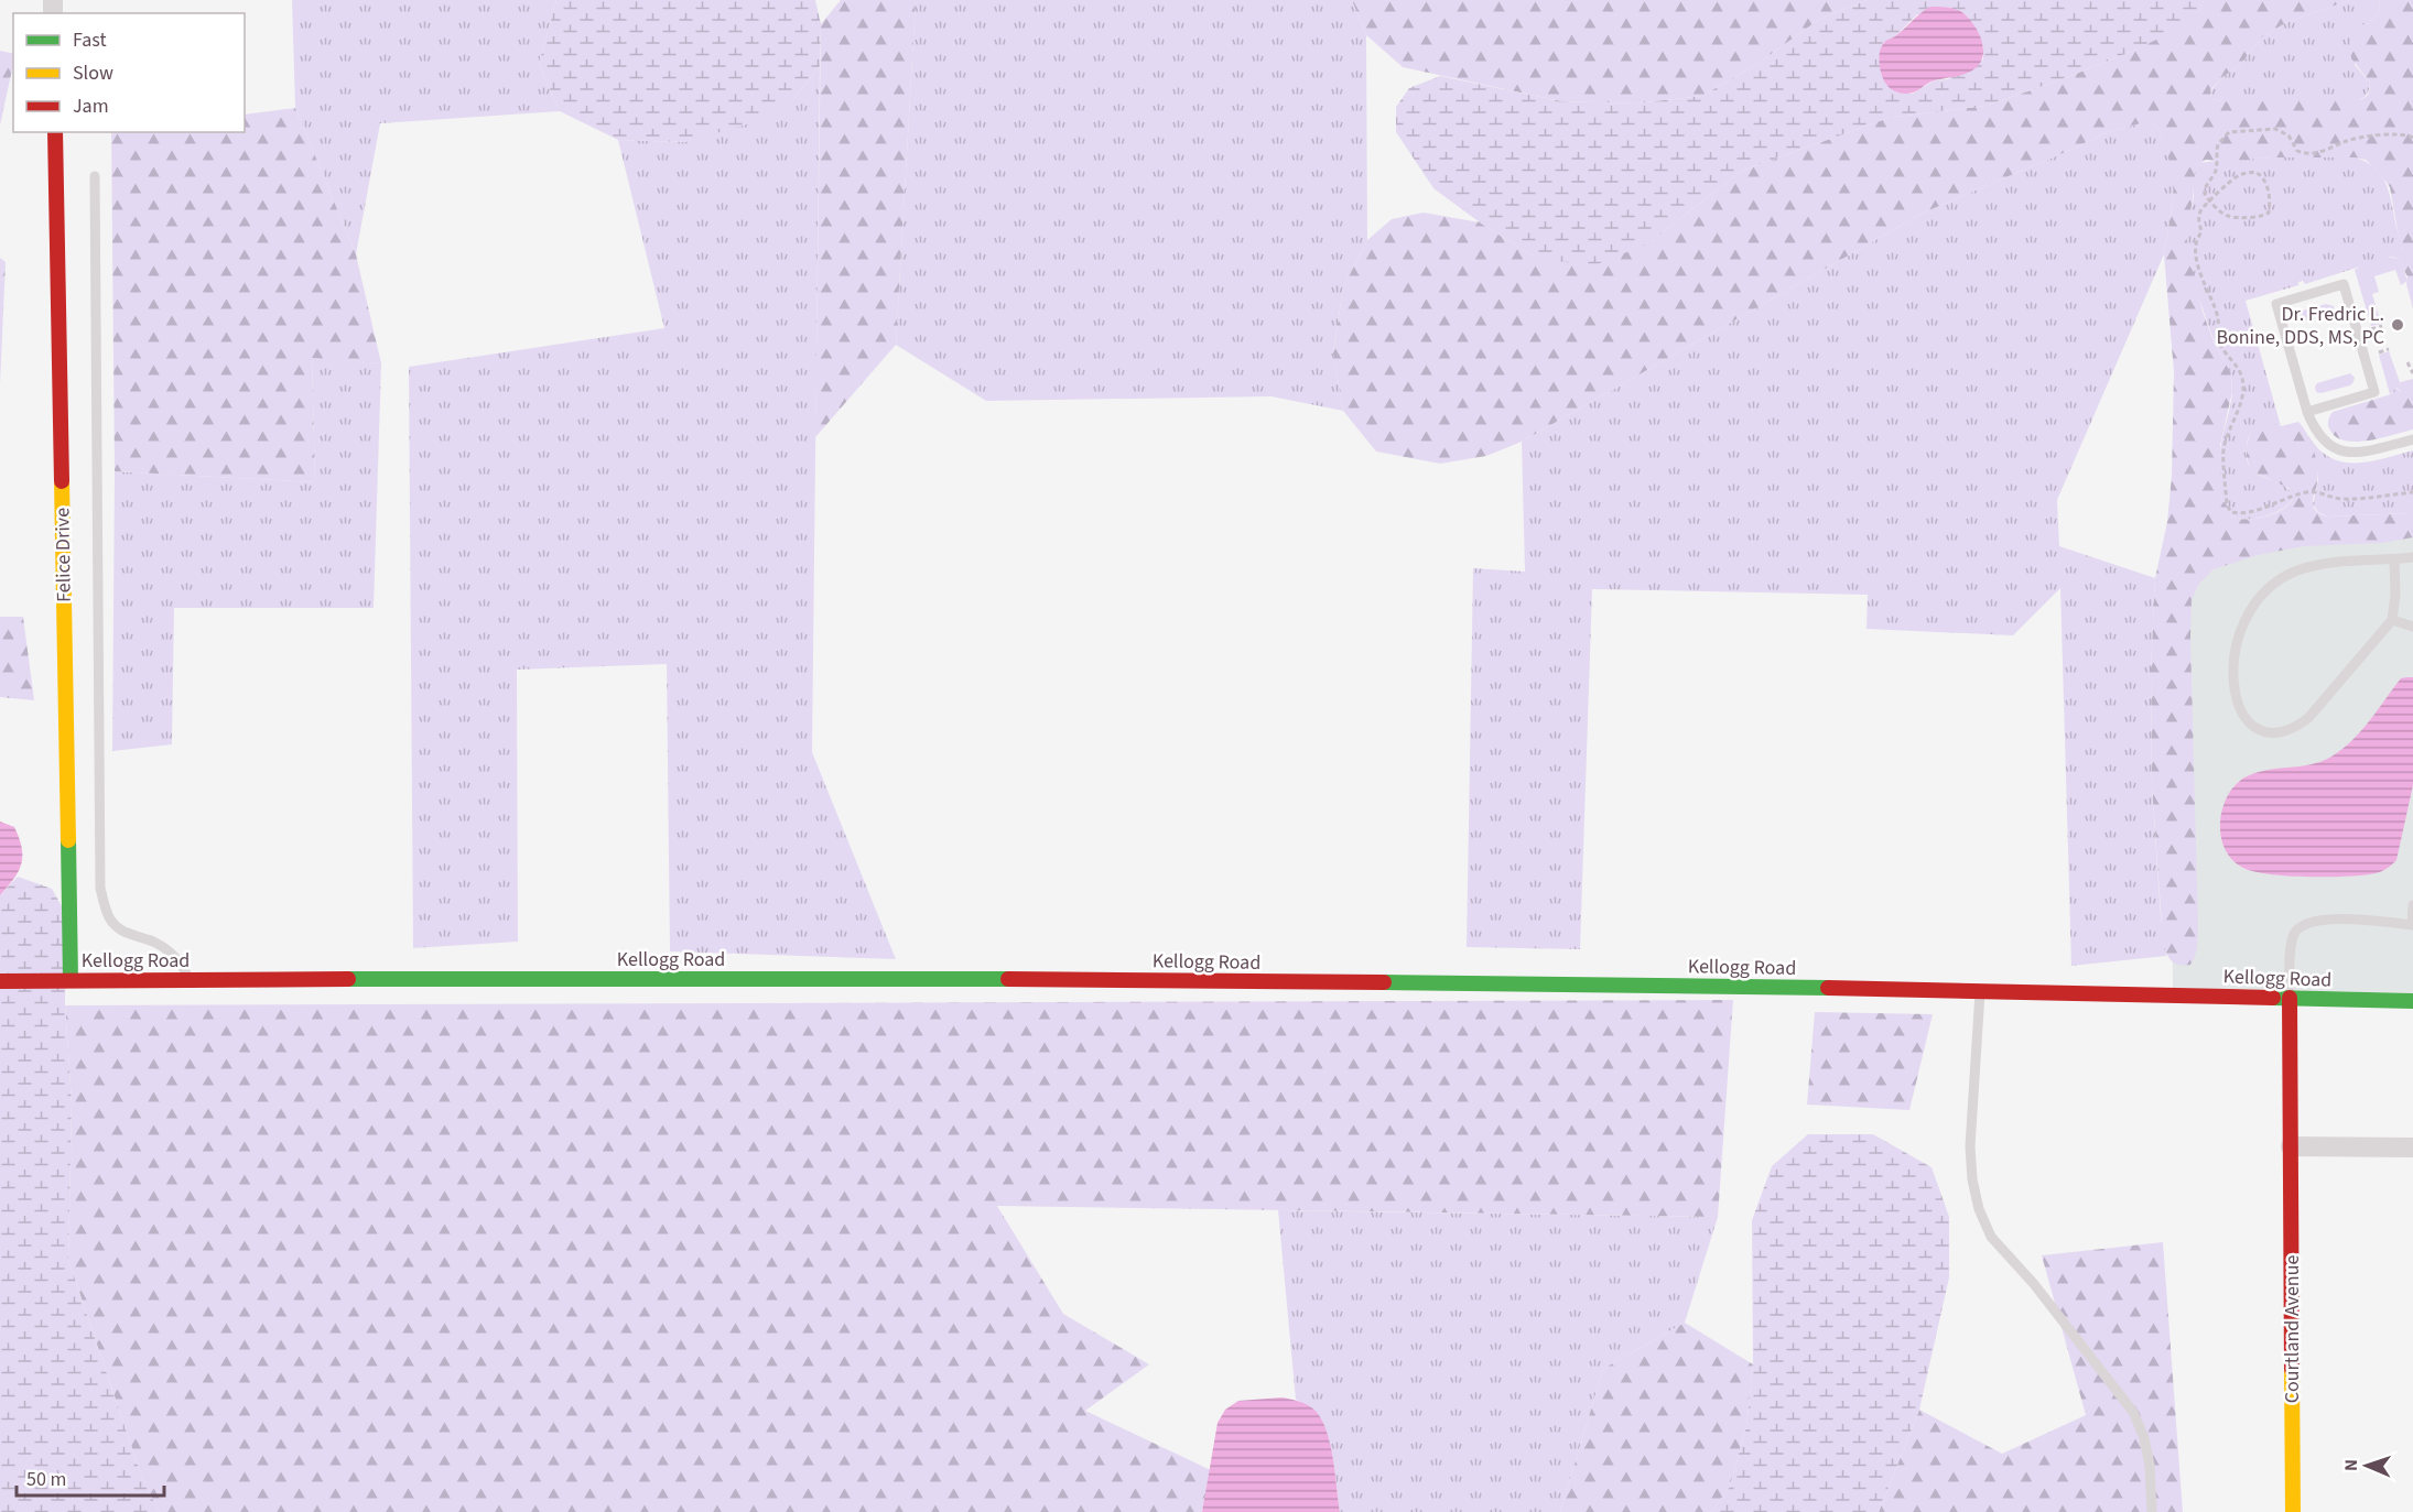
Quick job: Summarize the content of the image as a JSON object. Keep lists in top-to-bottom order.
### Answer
{
  "streets": {
    "street": ["Felice Drive", "Kellogg Road", "Courtland Avenue"]
  },
  "crossings": [
    ["Felice Drive", "Kellogg Road"],
    ["Kellogg Road", "Courtland Avenue"]
  ],
  "places": ["Dr. Fredric L. Bonine, DDS, MS, PC"],
  "legend": ["Fast", "Slow", "Jam"],
  "scale_bar": "50 m",
  "north": "left"
}
